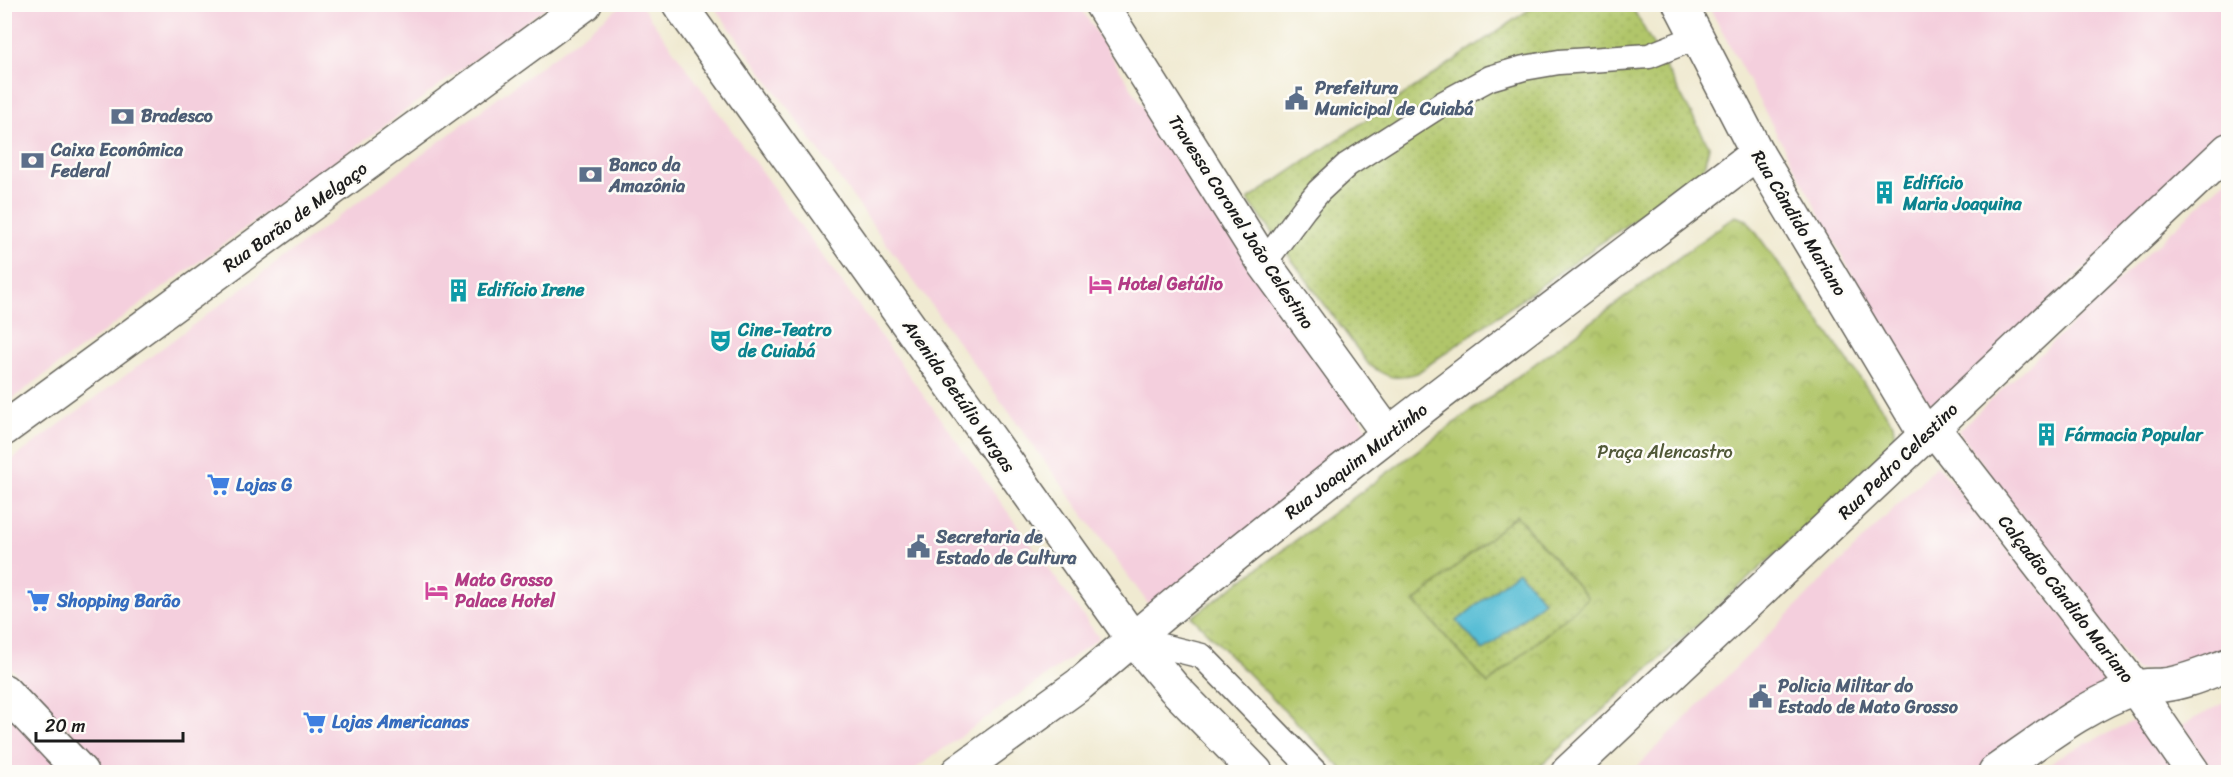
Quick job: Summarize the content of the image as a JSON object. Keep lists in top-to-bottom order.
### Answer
{
  "streets": {
    "street": [
      "Rua Barão de Melgaço",
      "Travessa Coronel João Celestino",
      "Rua Cândido Mariano",
      "Avenida Getúlio Vargas",
      "Rua Joaquim Murtinho",
      "Rua Pedro Celestino",
      "Calçadão Cândido Mariano"
    ]
  },
  "crossings": [
    ["Travessa Coronel João Celestino", "Rua Joaquim Murtinho"],
    ["Rua Cândido Mariano", "Rua Joaquim Murtinho"],
    ["Rua Cândido Mariano", "Rua Pedro Celestino"],
    ["Rua Cândido Mariano", "Calçadão Cândido Mariano"],
    ["Avenida Getúlio Vargas", "Rua Joaquim Murtinho"],
    ["Rua Pedro Celestino", "Calçadão Cândido Mariano"]
  ],
  "parks": ["Praça Alencastro"],
  "places": {
    "public building": ["Prefeitura Municipal de Cuiabá", "Secretaria de Estado de Cultura", "Policia Militar do Estado de Mato Grosso"],
    "bank": ["Bradesco", "Caixa Econômica Federal", "Banco da Amazônia"],
    "building": ["Edifício Maria Joaquina", "Edifício Irene", "Fármacia Popular"],
    "hotel": ["Hotel Getúlio", "Mato Grosso Palace Hotel"],
    "theatre": ["Cine-Teatro de Cuiabá"],
    "supermarket": ["Lojas G", "Shopping Barão", "Lojas Americanas"]
  },
  "scale_bar": "20 m"
}
